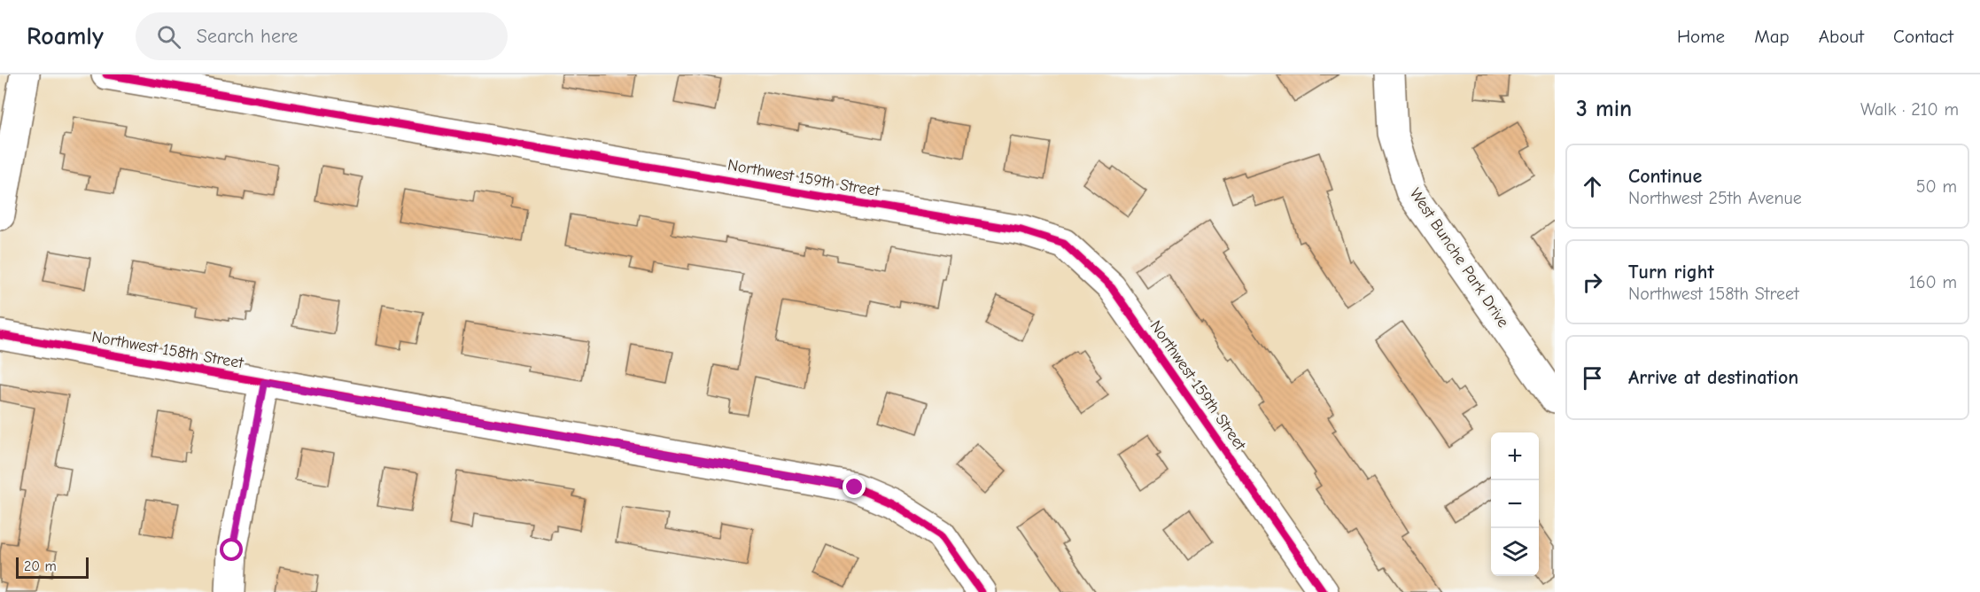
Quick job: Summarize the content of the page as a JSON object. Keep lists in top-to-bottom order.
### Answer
{
  "streets": {
    "street": ["Northwest 159th Street", "West Bunche Park Drive", "Northwest 158th Street"]
  },
  "scale_bar": "20 m",
  "page": {
    "header": "Roamly",
    "search": "Search here",
    "nav": [
      "Home",
      "Map",
      "About",
      "Contact"
    ],
    "heading": ["3 min", "Walk · 210 m"],
    "list": [
      ["Continue", "Northwest 25th Avenue", "50 m"],
      ["Turn right", "Northwest 158th Street", "160 m"],
      "Arrive at destination"
    ],
    "map_buttons": ["+", "−"],
    "scale": "20 m"
  }
}
